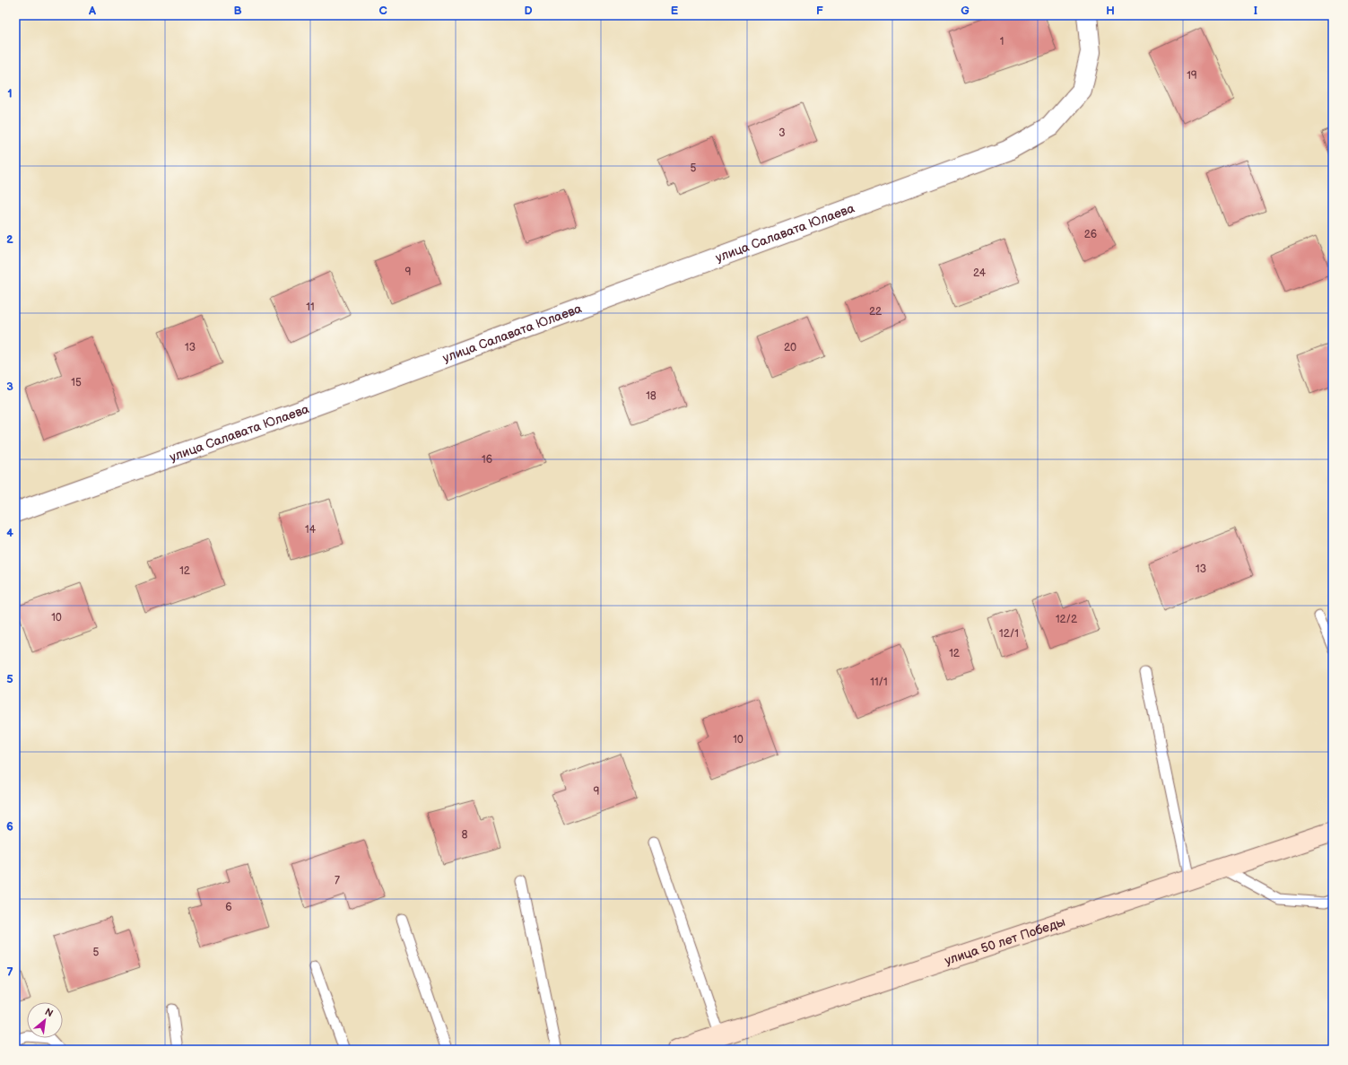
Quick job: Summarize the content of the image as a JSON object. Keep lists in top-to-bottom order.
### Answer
{
  "streets": {
    "street": ["улица Салавата Юлаева", "улица 50 лет Победы"]
  },
  "house_numbers": [
    "1",
    "19",
    "3",
    "5",
    "26",
    "9",
    "24",
    "11",
    "22",
    "13",
    "20",
    "15",
    "18",
    "16",
    "14",
    "13",
    "12",
    "10",
    "12/2",
    "12/1",
    "12",
    "11/1",
    "10",
    "9",
    "8",
    "7",
    "6",
    "5"
  ],
  "north": "top right",
  "grid": {
    "columns": [
      "A",
      "B",
      "C",
      "D",
      "E",
      "F",
      "G",
      "H",
      "I"
    ],
    "rows": [
      "1",
      "2",
      "3",
      "4",
      "5",
      "6",
      "7"
    ]
  }
}
